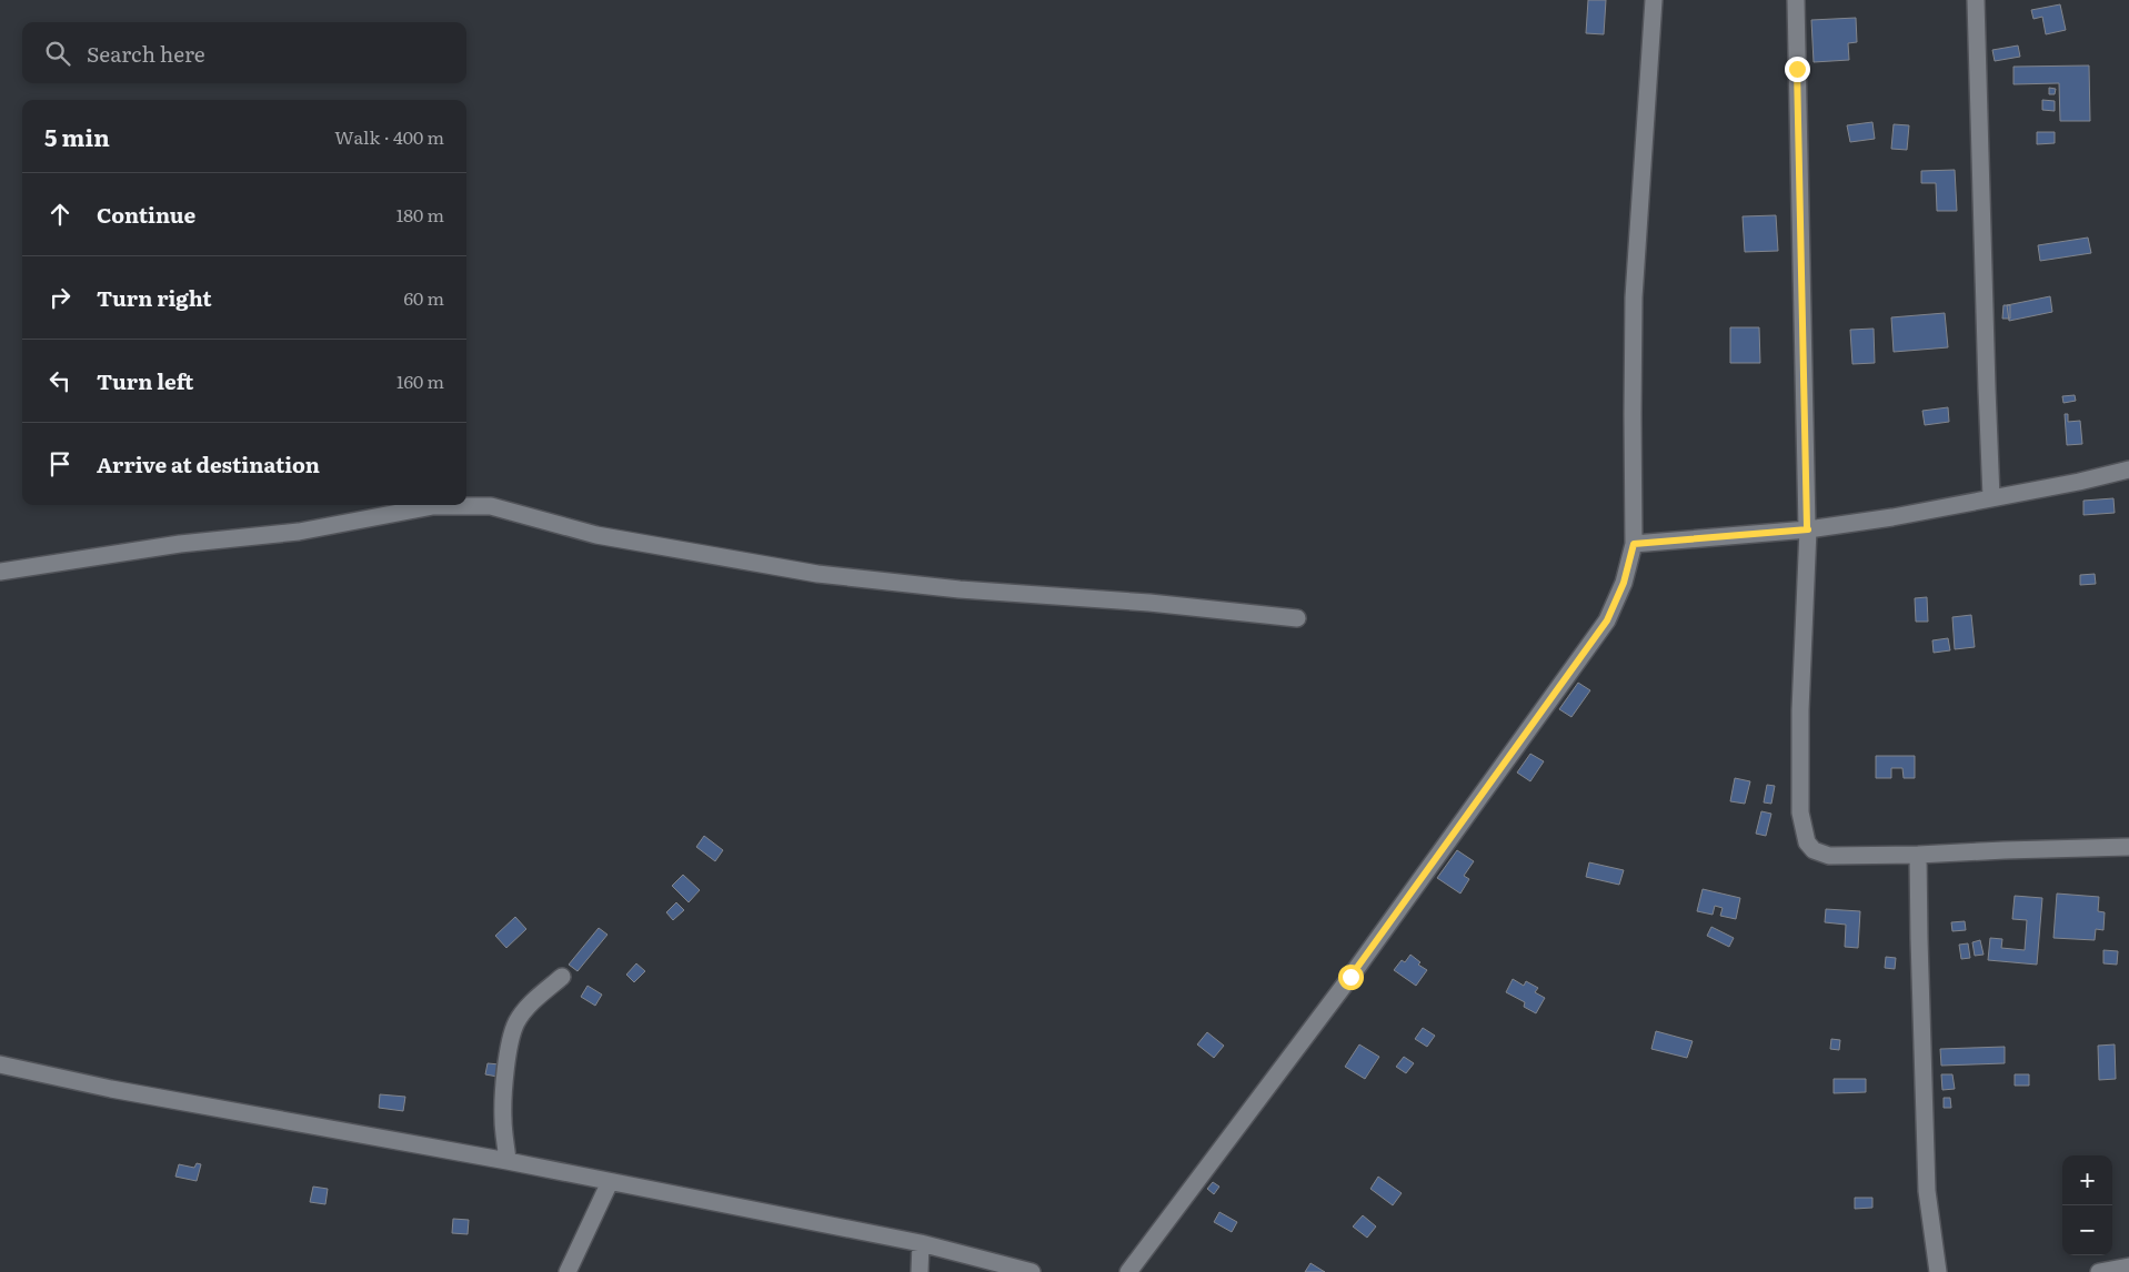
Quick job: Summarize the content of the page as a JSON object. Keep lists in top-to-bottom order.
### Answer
{
  "page": {
    "search": "Search here",
    "heading": ["5 min", "Walk · 400 m"],
    "list": [
      ["Continue", "180 m"],
      ["Turn right", "60 m"],
      ["Turn left", "160 m"],
      "Arrive at destination"
    ],
    "map_buttons": ["+", "−"]
  }
}
